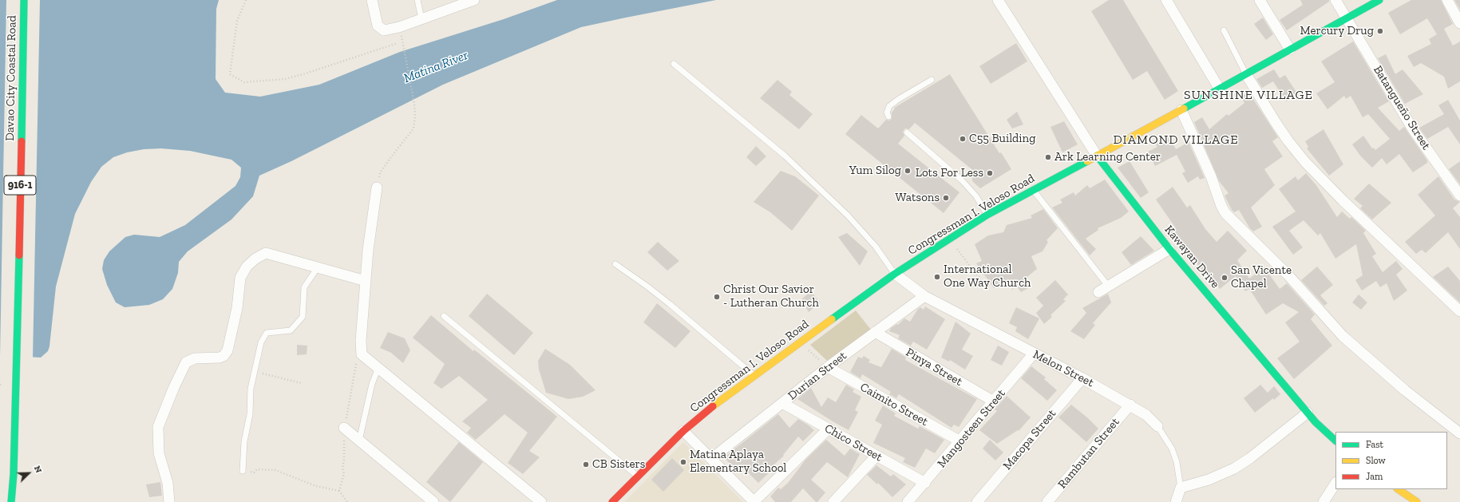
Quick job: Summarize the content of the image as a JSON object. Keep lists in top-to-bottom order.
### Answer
{
  "streets": {
    "main road": [
      "Davao City Coastal Road",
      "916-1",
      "Congressman I. Veloso Road",
      "Kawayan Drive"
    ],
    "street": [
      "Batangueño Street",
      "Pinya Street",
      "Melon Street",
      "Durian Street",
      "Caimito Street",
      "Mangosteen Street",
      "Macopa Street",
      "Chico Street",
      "Rambutan Street"
    ]
  },
  "crossings": [
    ["Batangueño Street", "Congressman I. Veloso Road"],
    ["Congressman I. Veloso Road", "Kawayan Drive"],
    ["Congressman I. Veloso Road", "Melon Street"],
    ["Pinya Street", "Durian Street"],
    ["Pinya Street", "Mangosteen Street"],
    ["Melon Street", "Durian Street"],
    ["Melon Street", "Mangosteen Street"],
    ["Melon Street", "Macopa Street"],
    ["Melon Street", "Rambutan Street"],
    ["Durian Street", "Caimito Street"],
    ["Durian Street", "Chico Street"],
    ["Caimito Street", "Mangosteen Street"],
    ["Mangosteen Street", "Chico Street"]
  ],
  "districts": ["SUNSHINE VILLAGE", "DIAMOND VILLAGE"],
  "water": ["Matina River"],
  "places": [
    "Mercury Drug",
    "C55 Building",
    "Ark Learning Center",
    "Yum Silog",
    "Lots For Less",
    "Watsons",
    "International One Way Church",
    "San Vicente Chapel",
    "Christ Our Savior - Lutheran Church",
    "Matina Aplaya Elementary School",
    "CB Sisters"
  ],
  "legend": ["Fast", "Slow", "Jam"],
  "north": "top right"
}
